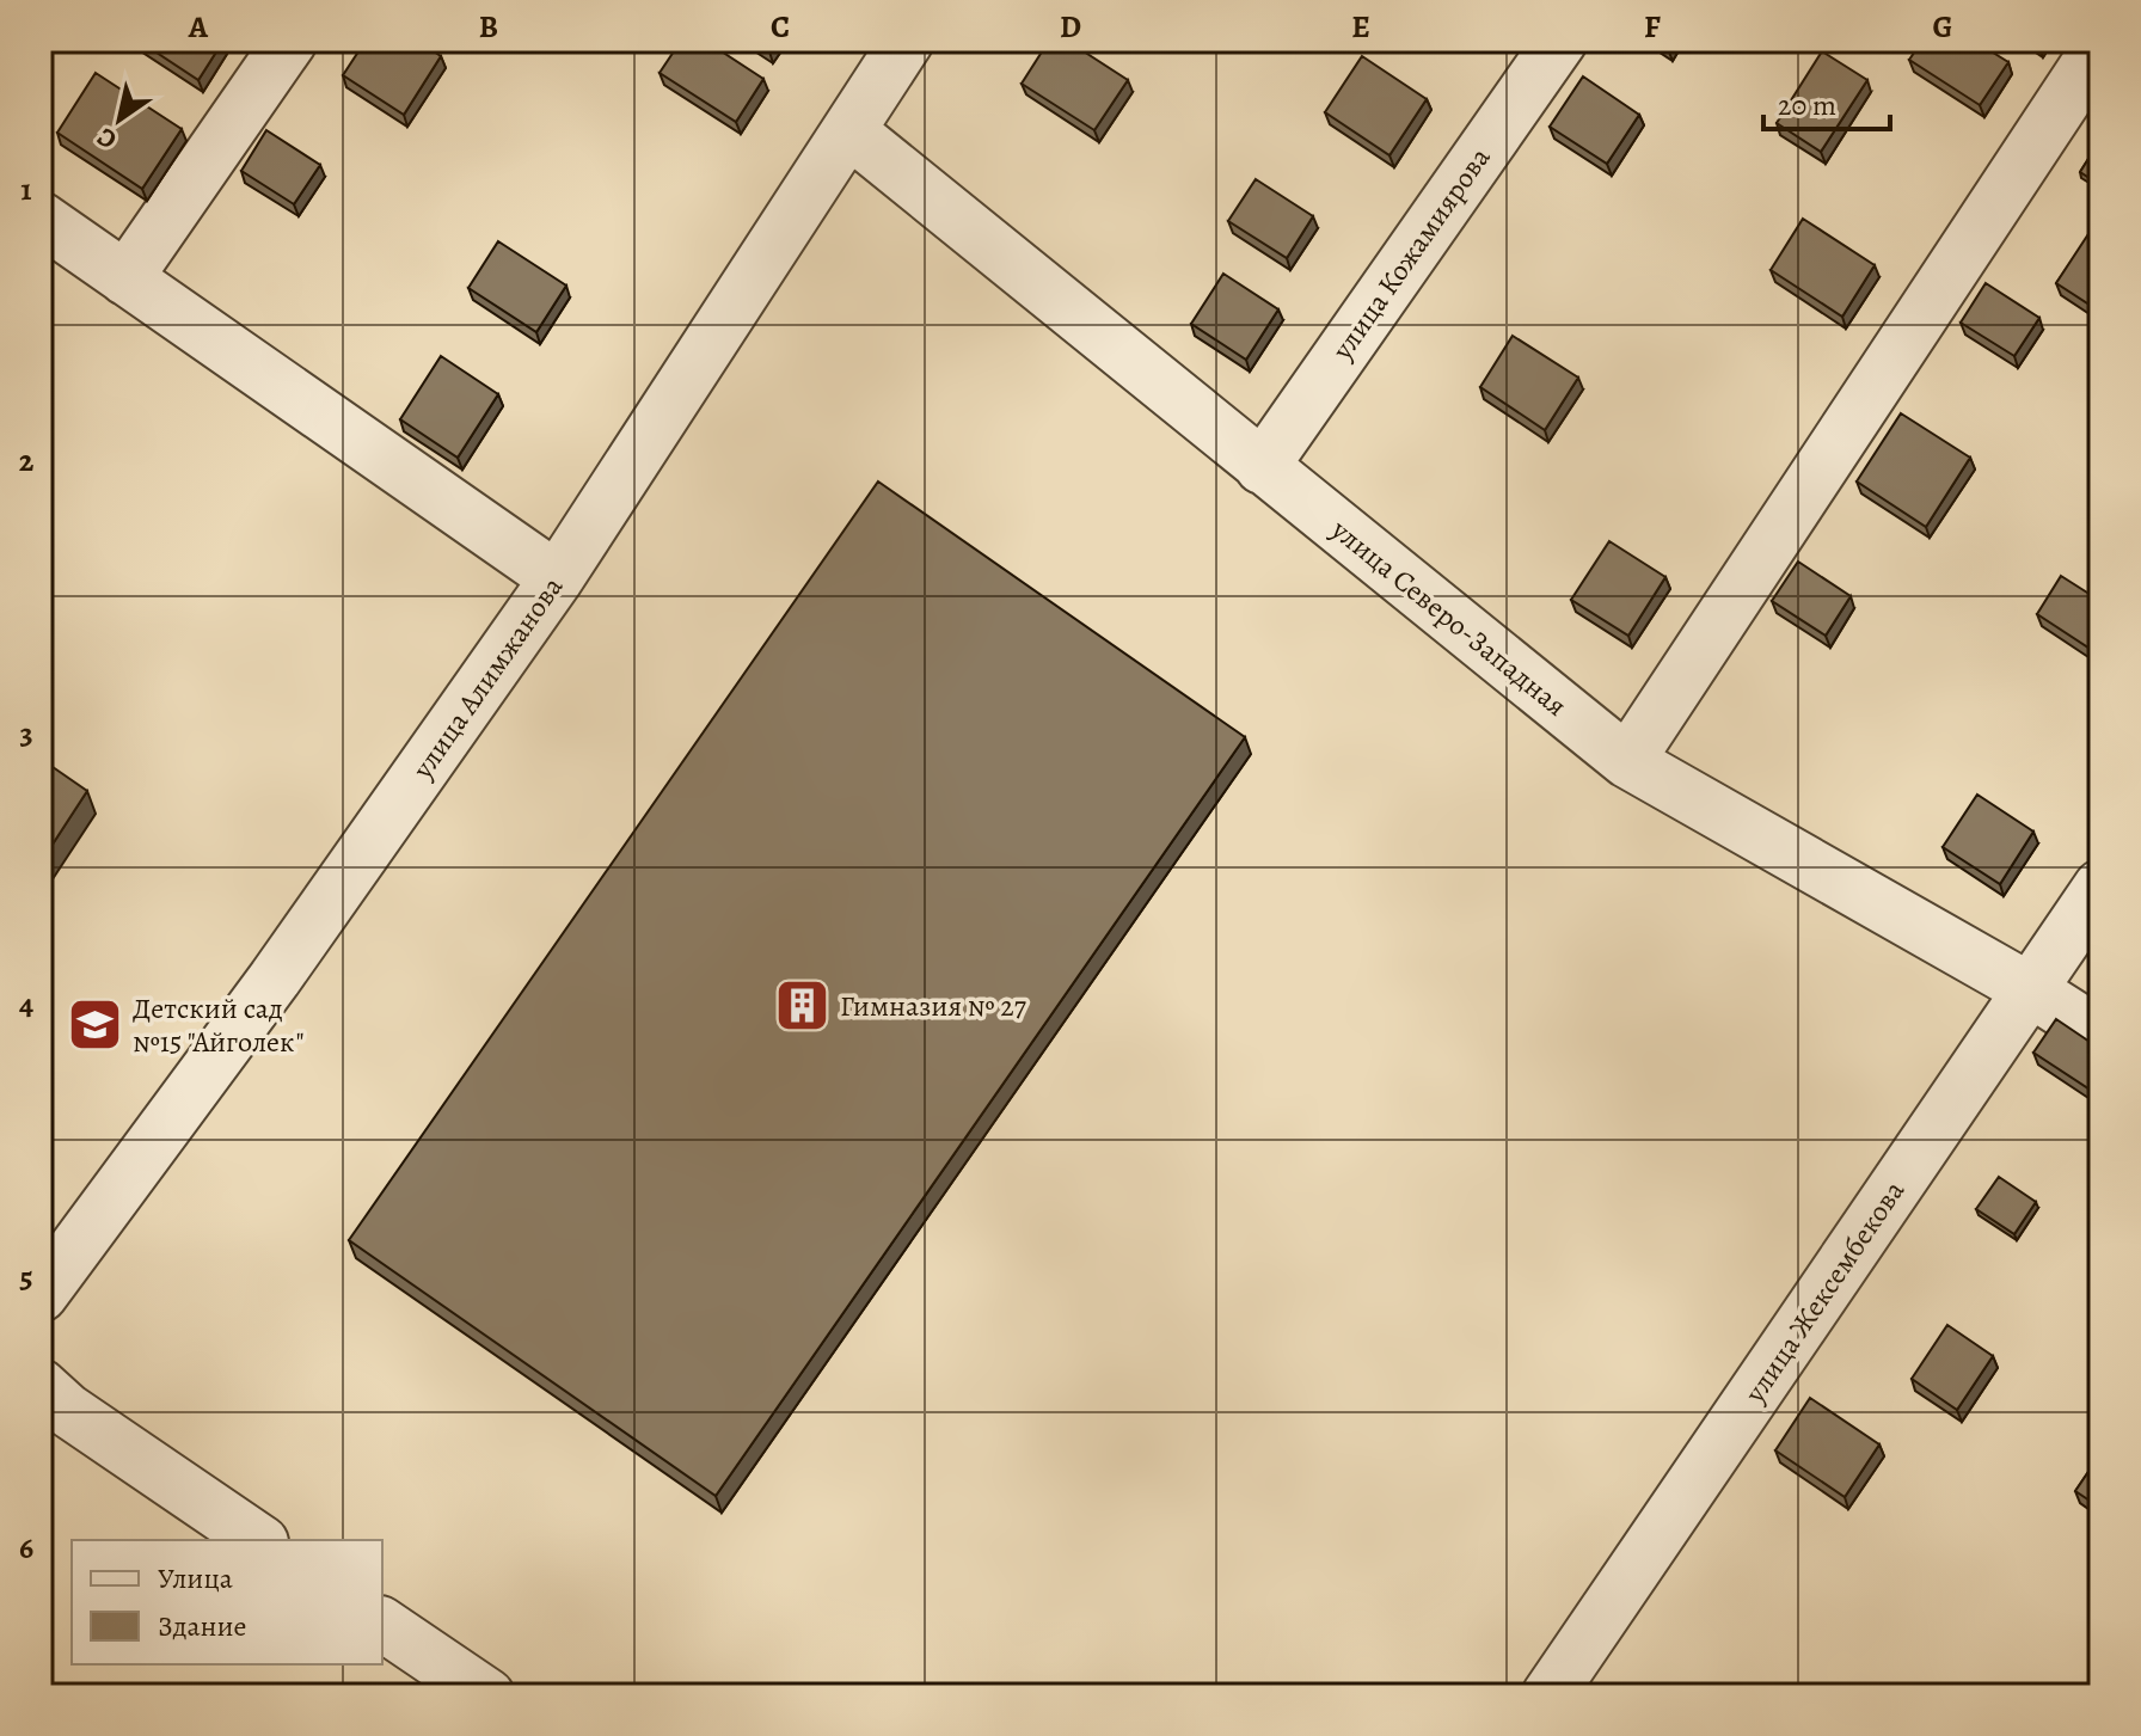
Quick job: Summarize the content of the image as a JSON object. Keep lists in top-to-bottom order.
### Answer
{
  "streets": {
    "street": [
      "улица Кожамиярова",
      "улица Северо-Западная",
      "улица Алимжанова",
      "улица Жексембекова"
    ]
  },
  "crossings": [
    ["улица Кожамиярова", "улица Северо-Западная"],
    ["улица Северо-Западная", "улица Алимжанова"],
    ["улица Северо-Западная", "улица Жексембекова"]
  ],
  "places": {
    "building": ["Гимназия № 27"],
    "school or university": ["Детский сад №15 \"Айголек\""]
  },
  "legend": ["Улица", "Здание"],
  "scale_bar": "20 m",
  "north": "bottom left",
  "grid": {
    "columns": [
      "A",
      "B",
      "C",
      "D",
      "E",
      "F",
      "G"
    ],
    "rows": [
      "1",
      "2",
      "3",
      "4",
      "5",
      "6"
    ]
  }
}
